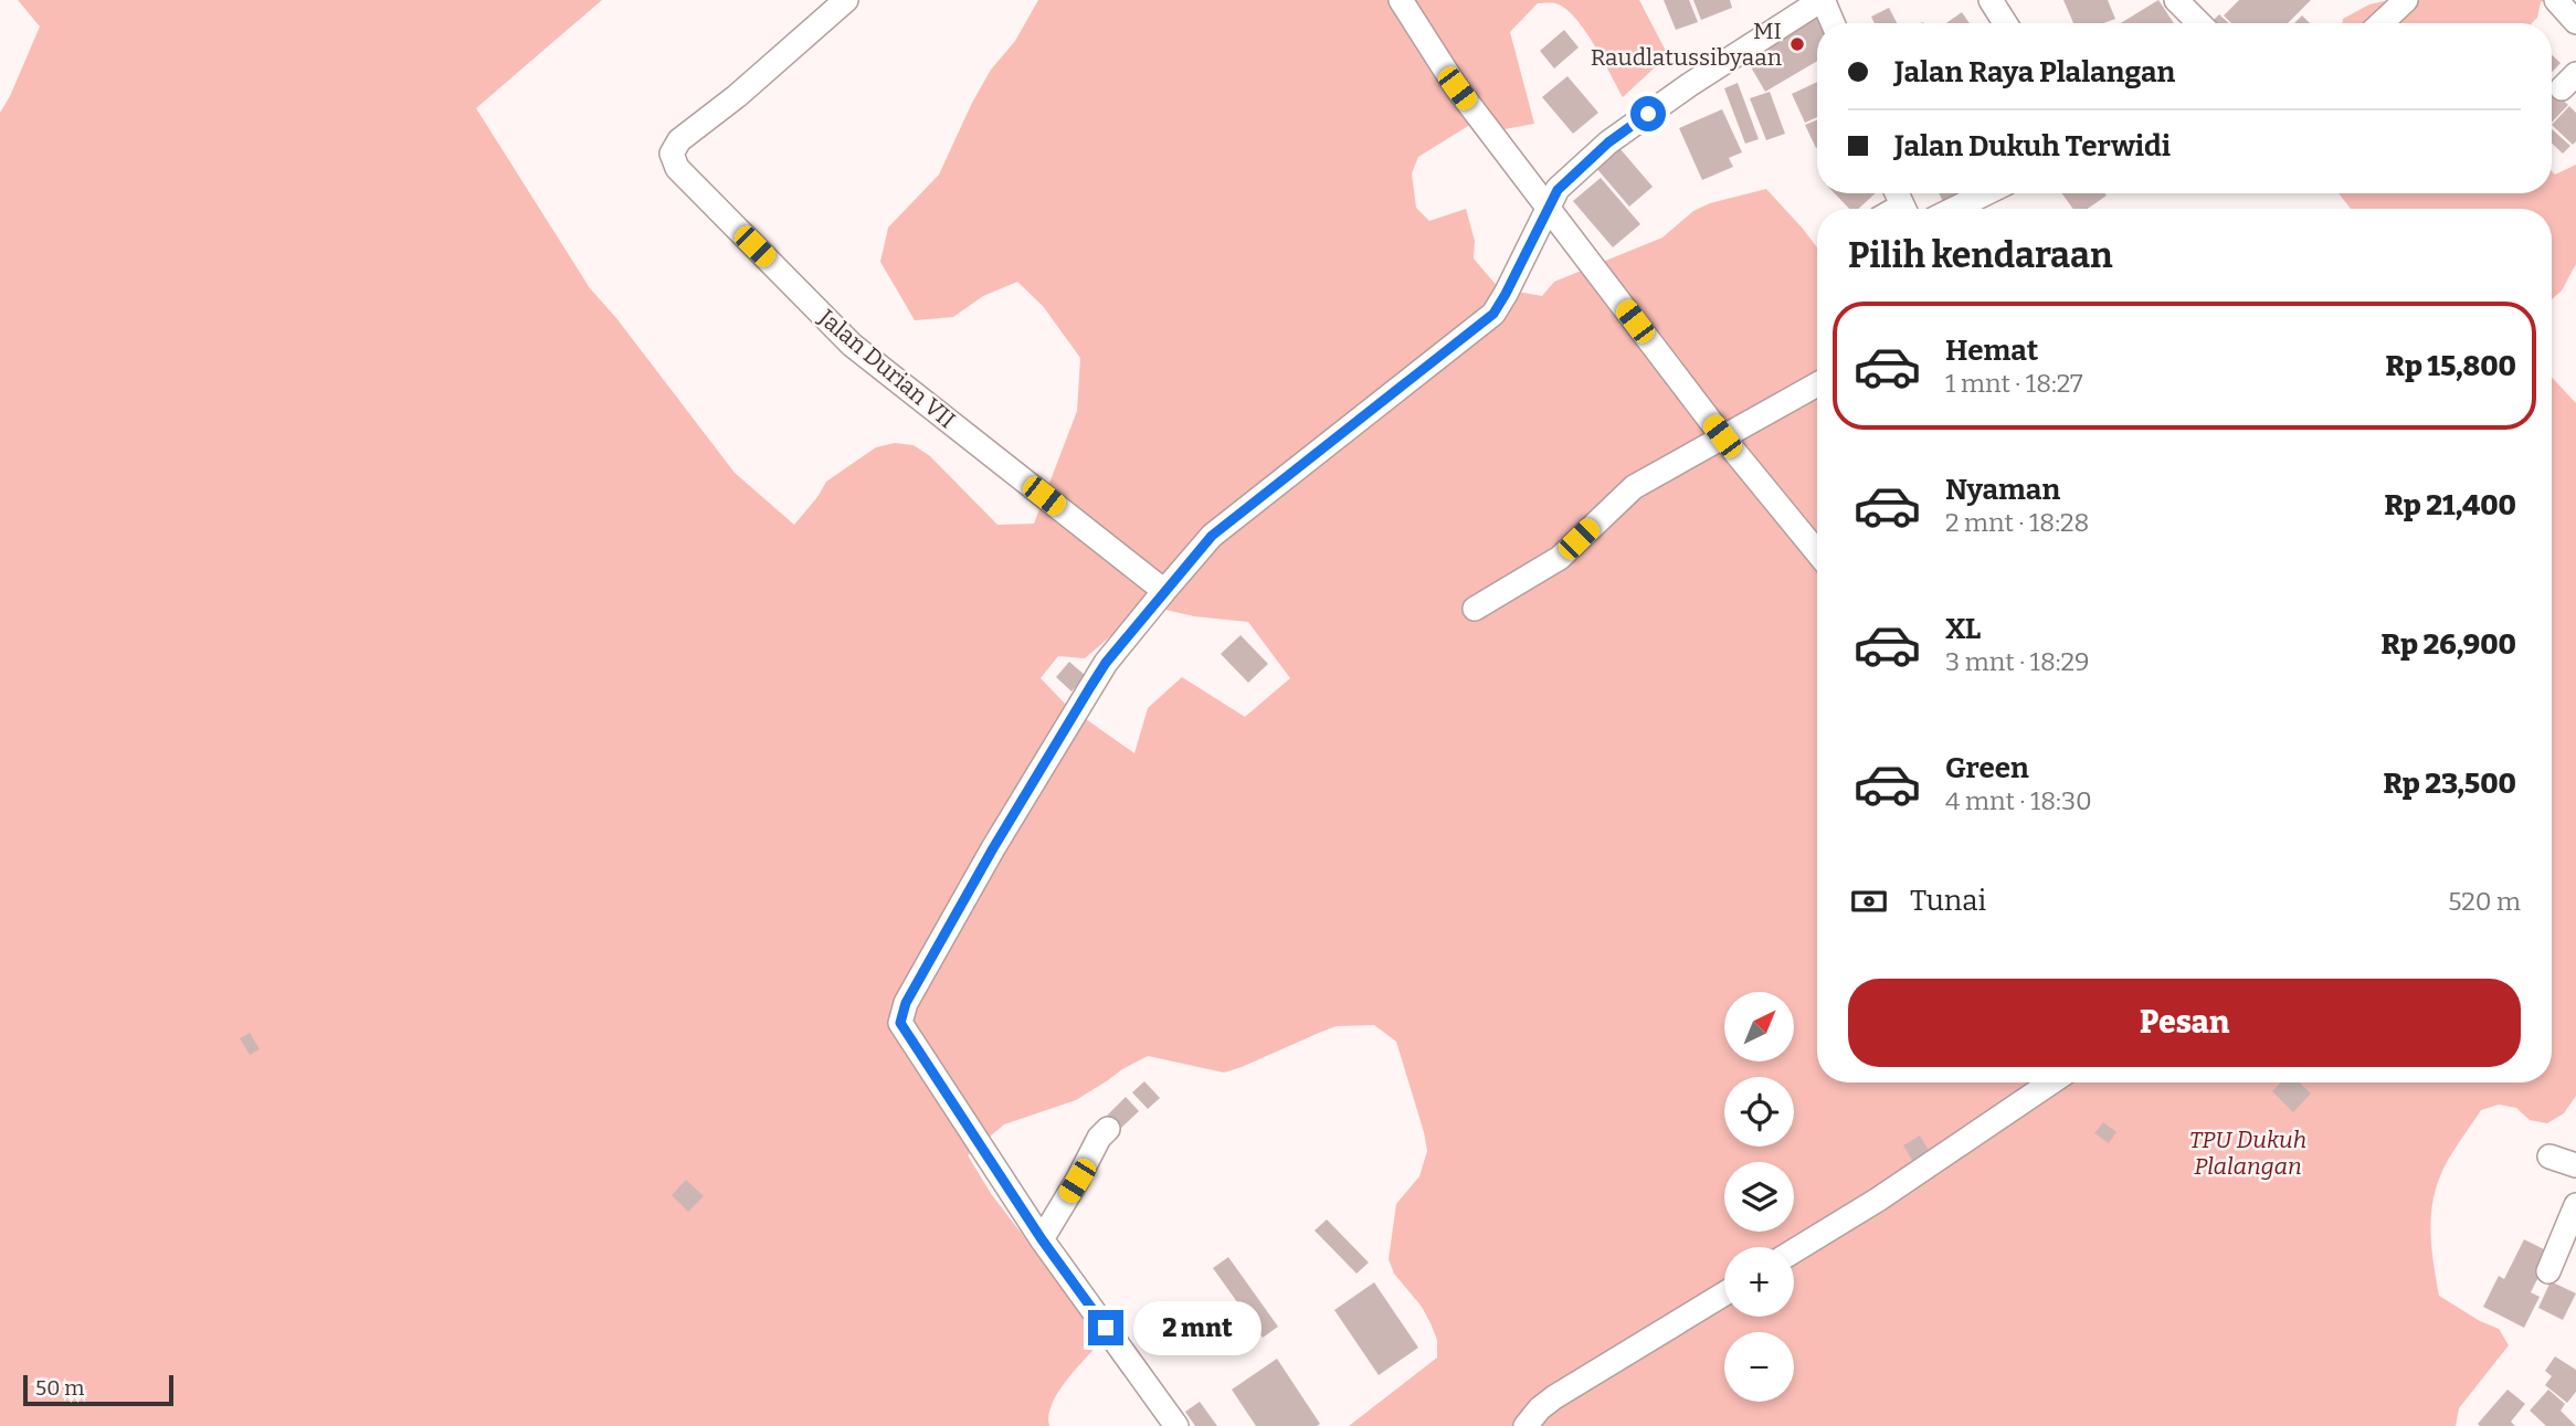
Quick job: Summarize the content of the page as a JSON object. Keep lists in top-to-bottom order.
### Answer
{
  "streets": {
    "street": ["Jalan Durian VII"]
  },
  "parks": ["TPU Dukuh Plalangan"],
  "places": ["MI Raudlatussibyaan"],
  "scale_bar": "50 m",
  "north": "top right",
  "page": {
    "banner": ["Jalan Raya Plalangan", "Jalan Dukuh Terwidi"],
    "heading": "Pilih kendaraan",
    "list": [
      {
        "name": "Hemat",
        "note": "1 mnt · 18:27",
        "value": "Rp 15,800"
      },
      {
        "name": "Nyaman",
        "note": "2 mnt · 18:28",
        "value": "Rp 21,400"
      },
      {
        "name": "XL",
        "note": "3 mnt · 18:29",
        "value": "Rp 26,900"
      },
      {
        "name": "Green",
        "note": "4 mnt · 18:30",
        "value": "Rp 23,500"
      }
    ],
    "pay": ["Tunai", "520 m"],
    "buttons": "Pesan",
    "map_buttons": ["+", "−"],
    "bubble": "2 mnt",
    "scale": "50 m"
  }
}
